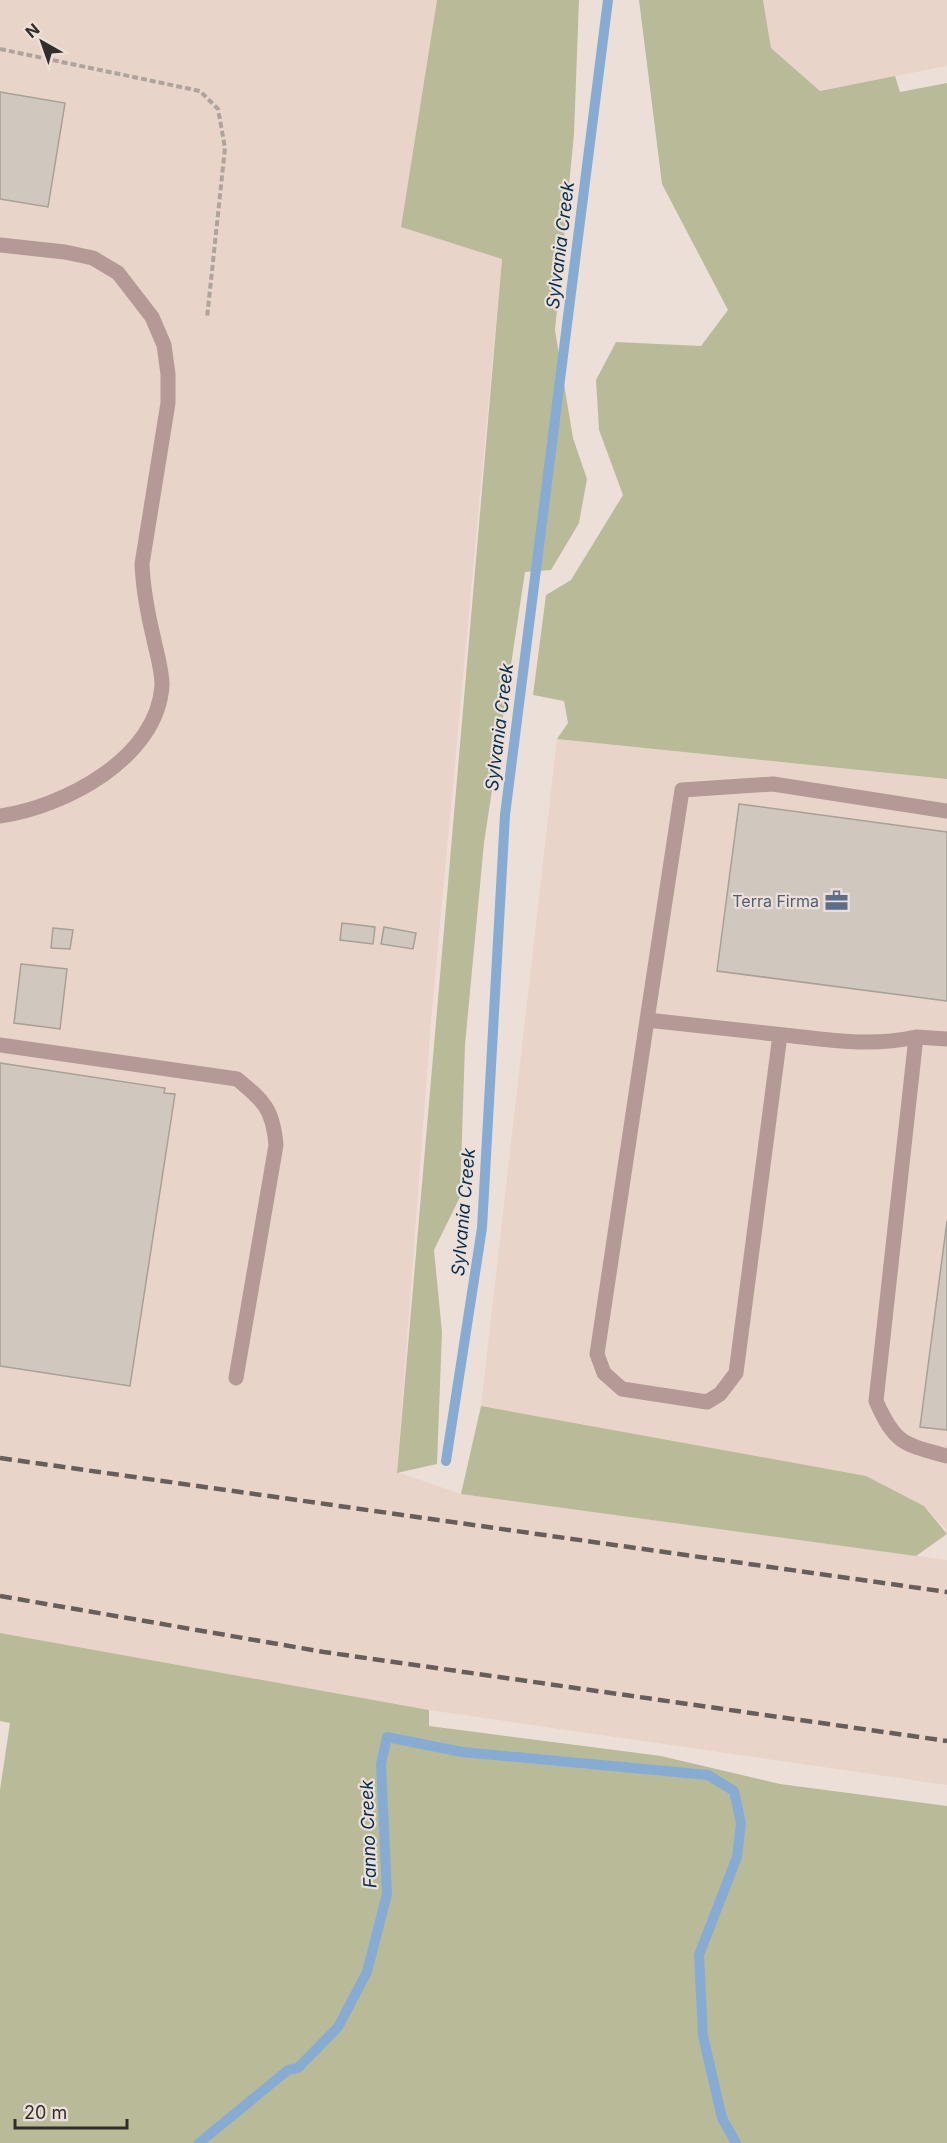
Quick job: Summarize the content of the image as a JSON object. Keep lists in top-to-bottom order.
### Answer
{
  "water": ["Sylvania Creek", "Fanno Creek"],
  "places": {
    "office": ["Terra Firma"]
  },
  "scale_bar": "20 m",
  "north": "top left"
}
